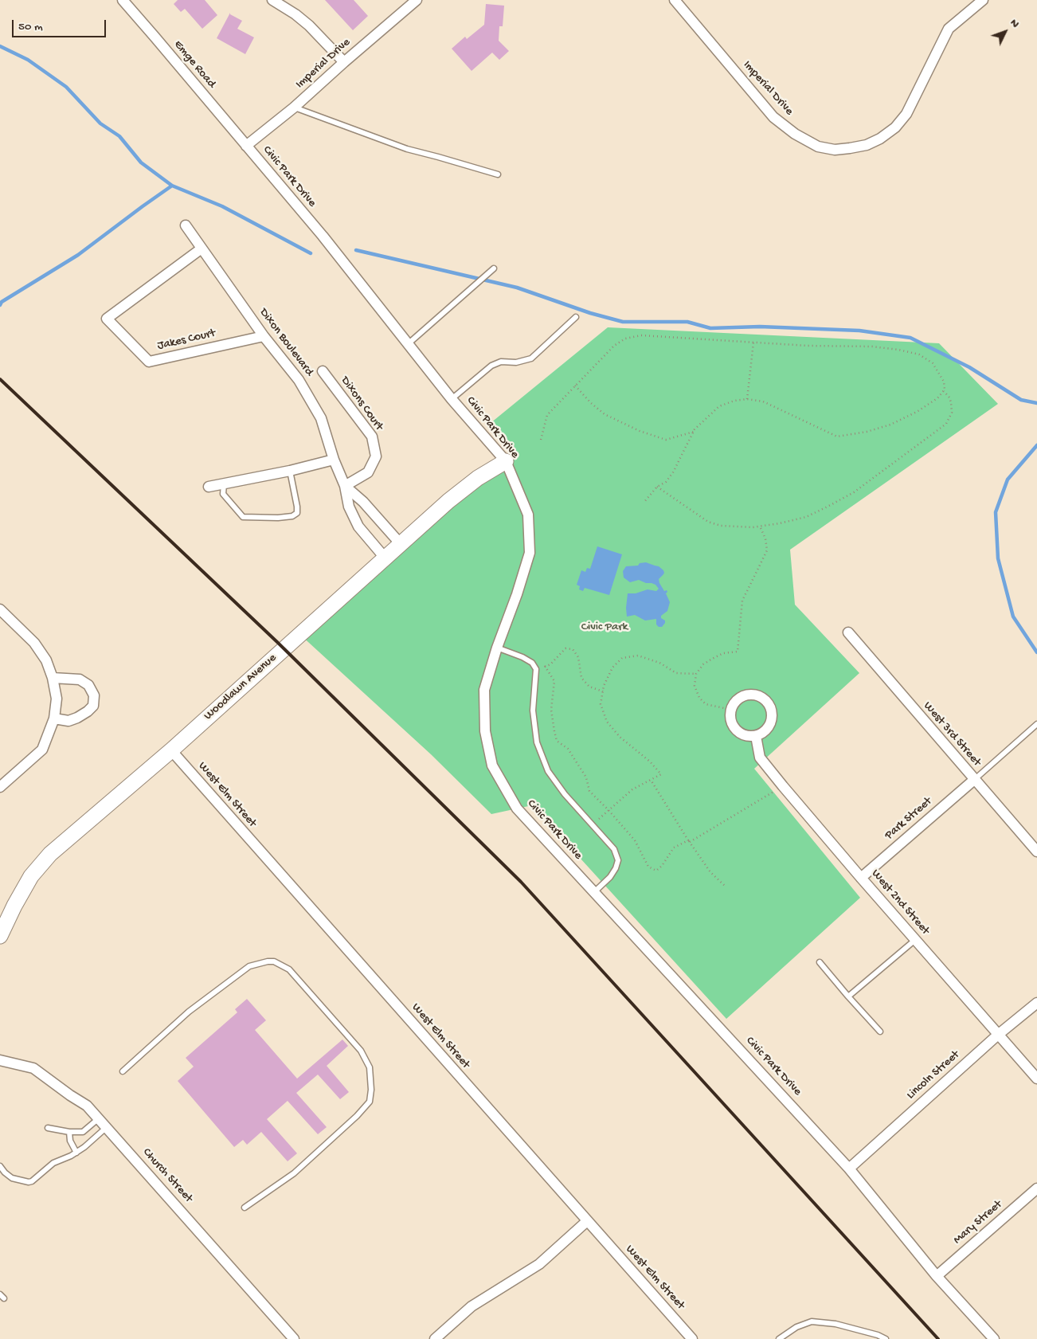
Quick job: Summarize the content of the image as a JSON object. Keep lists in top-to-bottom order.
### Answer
{
  "streets": {
    "street": [
      "Imperial Drive",
      "Emge Road",
      "Civic Park Drive",
      "Jakes Court",
      "Dixon Boulevard",
      "Dixons Court",
      "Woodlawn Avenue",
      "West 3rd Street",
      "West Elm Street",
      "Park Street",
      "West 2nd Street",
      "Lincoln Street",
      "Church Street",
      "Mary Street"
    ]
  },
  "crossings": [
    ["Imperial Drive", "Emge Road"],
    ["Imperial Drive", "Civic Park Drive"],
    ["Emge Road", "Civic Park Drive"],
    ["Civic Park Drive", "Woodlawn Avenue"],
    ["Civic Park Drive", "Lincoln Street"],
    ["Civic Park Drive", "Mary Street"],
    ["Jakes Court", "Dixon Boulevard"],
    ["Dixon Boulevard", "Dixons Court"],
    ["Dixon Boulevard", "Woodlawn Avenue"],
    ["Woodlawn Avenue", "West Elm Street"],
    ["West 3rd Street", "Park Street"],
    ["Park Street", "West 2nd Street"],
    ["West 2nd Street", "Lincoln Street"]
  ],
  "parks": ["Civic Park"],
  "scale_bar": "50 m",
  "north": "top right"
}
